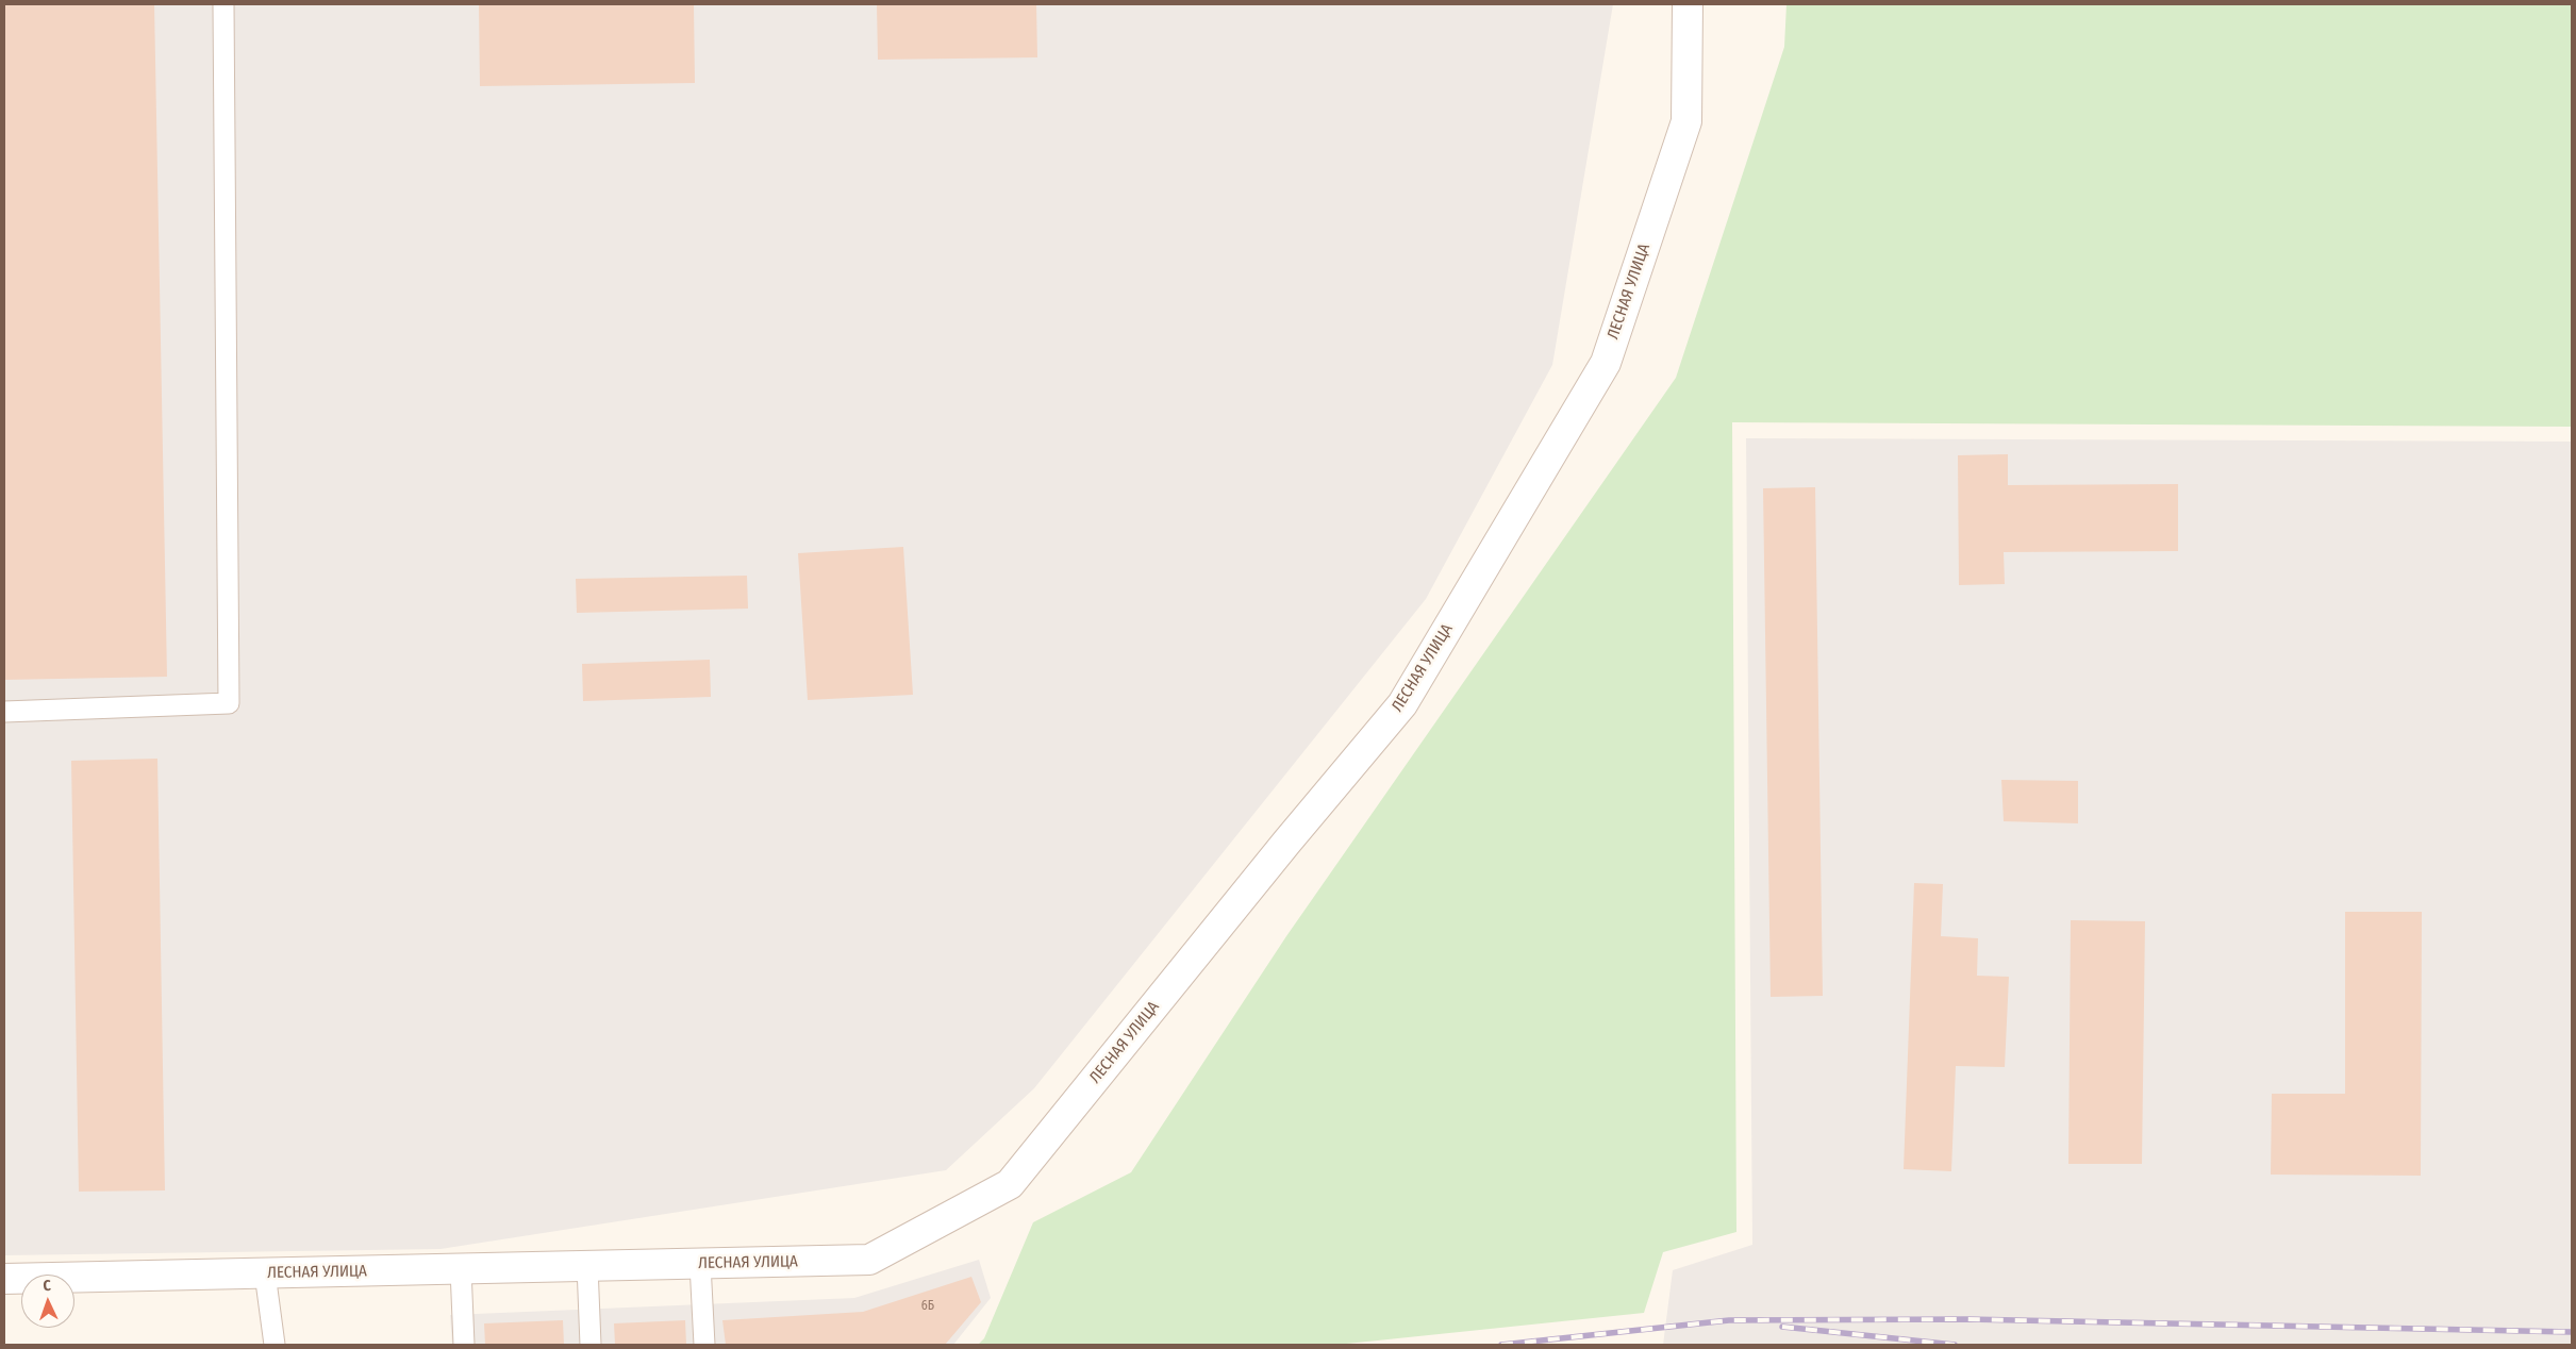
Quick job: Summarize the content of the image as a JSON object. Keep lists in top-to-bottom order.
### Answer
{
  "streets": {
    "street": ["ЛЕСНАЯ УЛИЦА"]
  },
  "house_numbers": ["6Б"],
  "north": "top"
}
